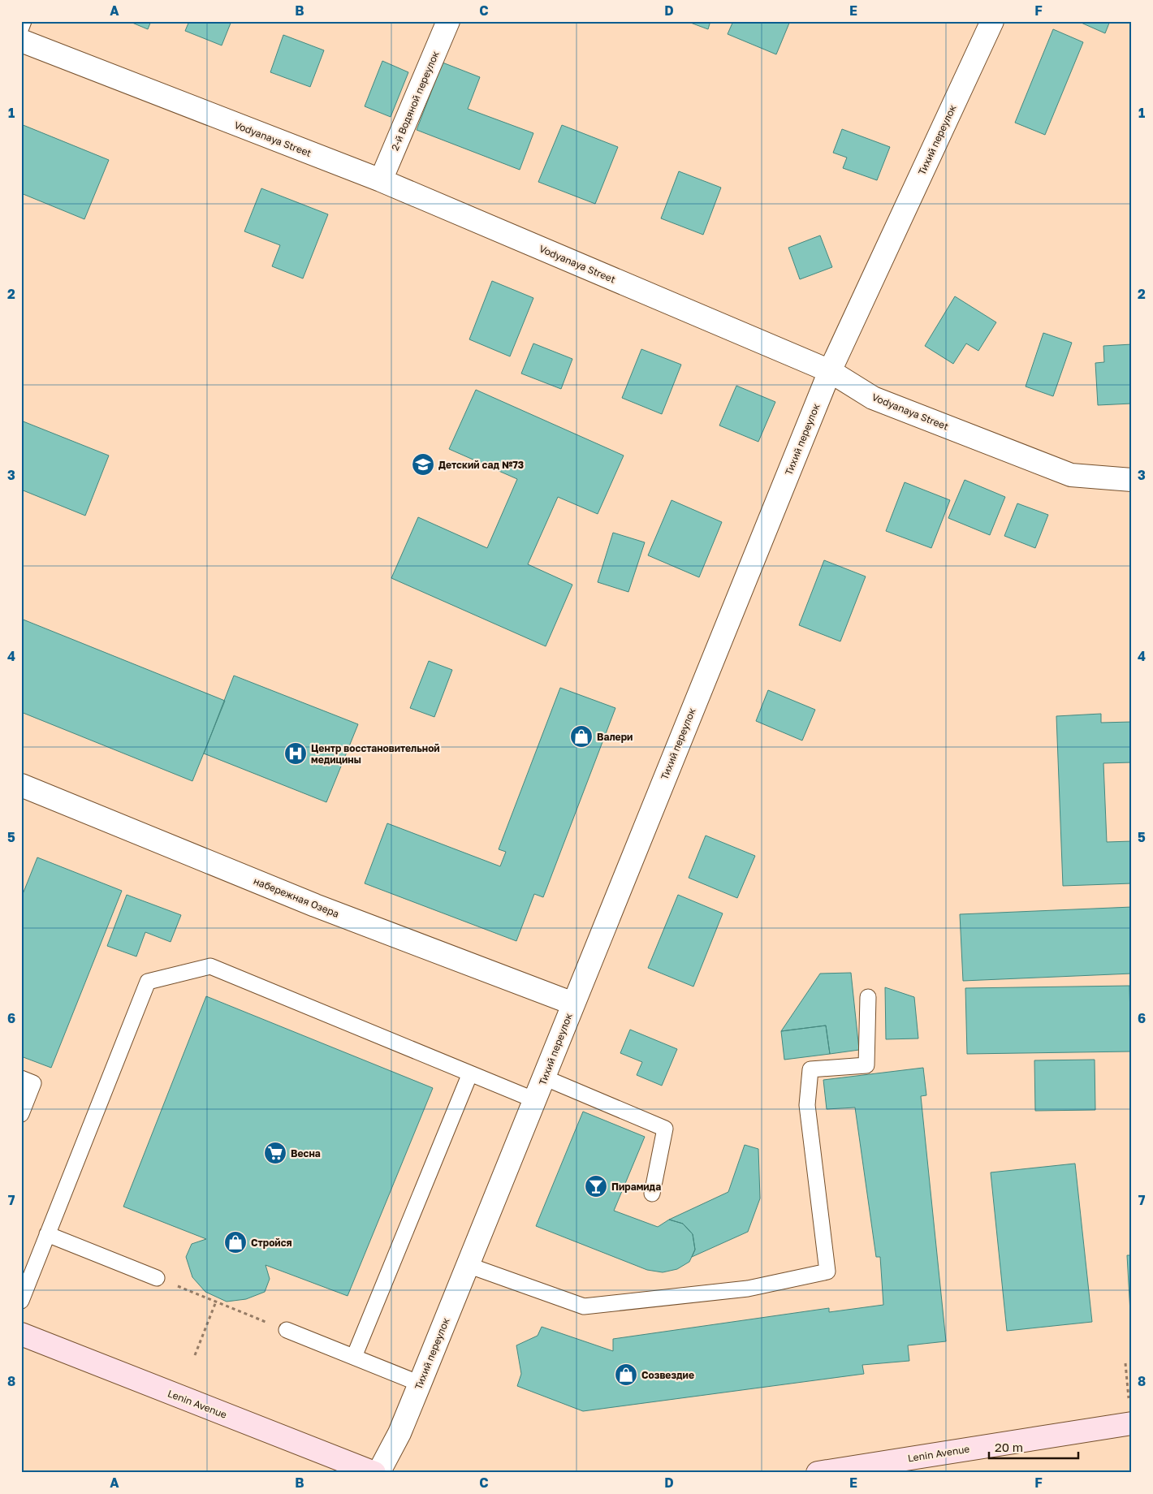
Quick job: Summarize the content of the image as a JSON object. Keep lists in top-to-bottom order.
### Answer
{
  "streets": {
    "main road": ["Lenin Avenue"],
    "street": [
      "2-й Водяной переулок",
      "Vodyanaya Street",
      "Тихий переулок",
      "набережная Озера"
    ]
  },
  "crossings": [
    ["2-й Водяной переулок", "Vodyanaya Street"],
    ["Vodyanaya Street", "Тихий переулок"],
    ["Тихий переулок", "набережная Озера"]
  ],
  "places": {
    "school or university": ["Детский сад №73"],
    "shop": ["Валери", "Стройся", "Созвездие"],
    "hospital": ["Центр восстановительной медицины"],
    "supermarket": ["Весна"],
    "bar": ["Пирамида"]
  },
  "scale_bar": "20 m",
  "grid": {
    "columns": [
      "A",
      "B",
      "C",
      "D",
      "E",
      "F"
    ],
    "rows": [
      "1",
      "2",
      "3",
      "4",
      "5",
      "6",
      "7",
      "8"
    ]
  }
}
